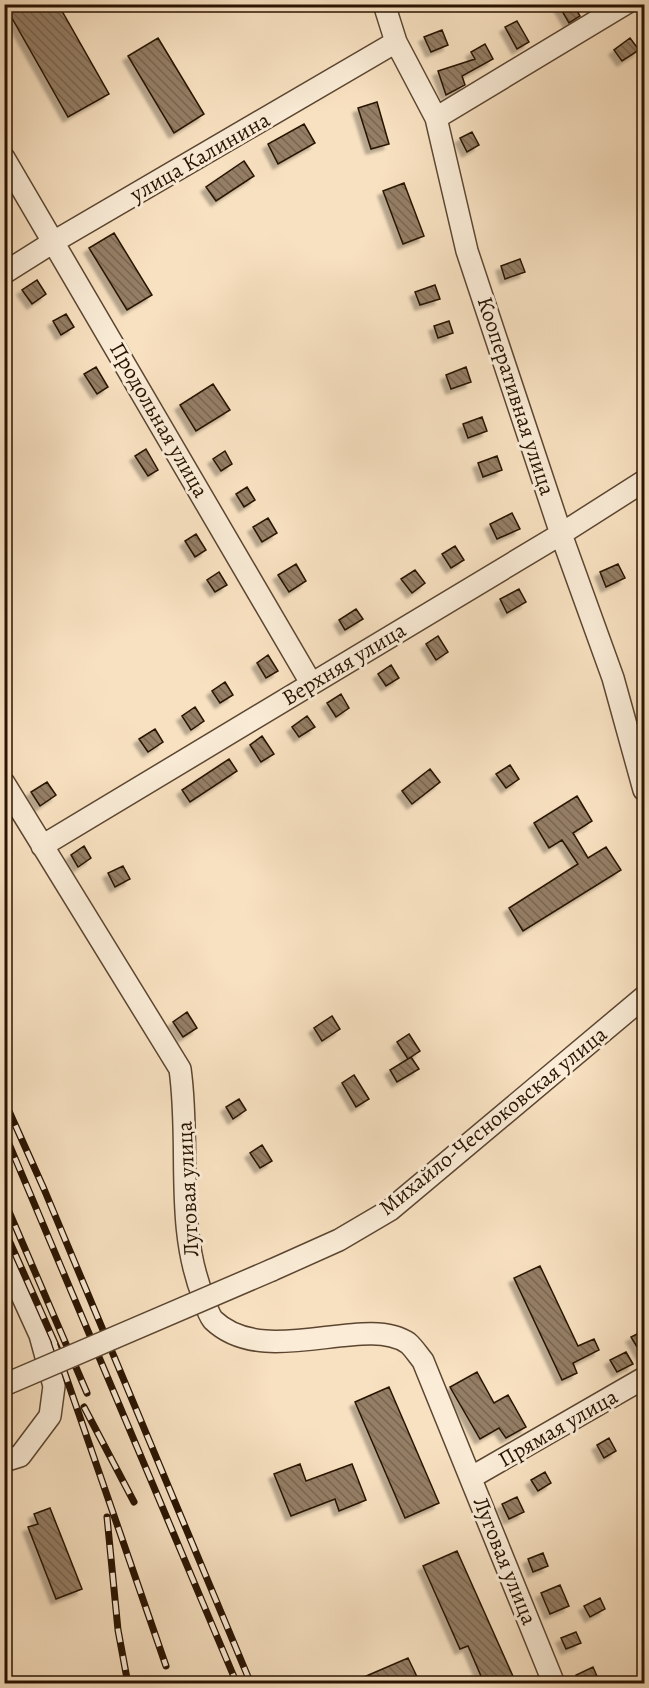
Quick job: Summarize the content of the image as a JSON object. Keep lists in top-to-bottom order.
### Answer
{
  "streets": {
    "street": [
      "улица Калинина",
      "Кооперативная улица",
      "Продольная улица",
      "Верхняя улица",
      "Михайло-Чесноковская улица",
      "Луговая улица",
      "Прямая улица"
    ]
  },
  "crossings": [
    ["улица Калинина", "Кооперативная улица"],
    ["улица Калинина", "Продольная улица"],
    ["Кооперативная улица", "Верхняя улица"],
    ["Продольная улица", "Верхняя улица"],
    ["Верхняя улица", "Луговая улица"],
    ["Луговая улица", "Прямая улица"]
  ]
}
